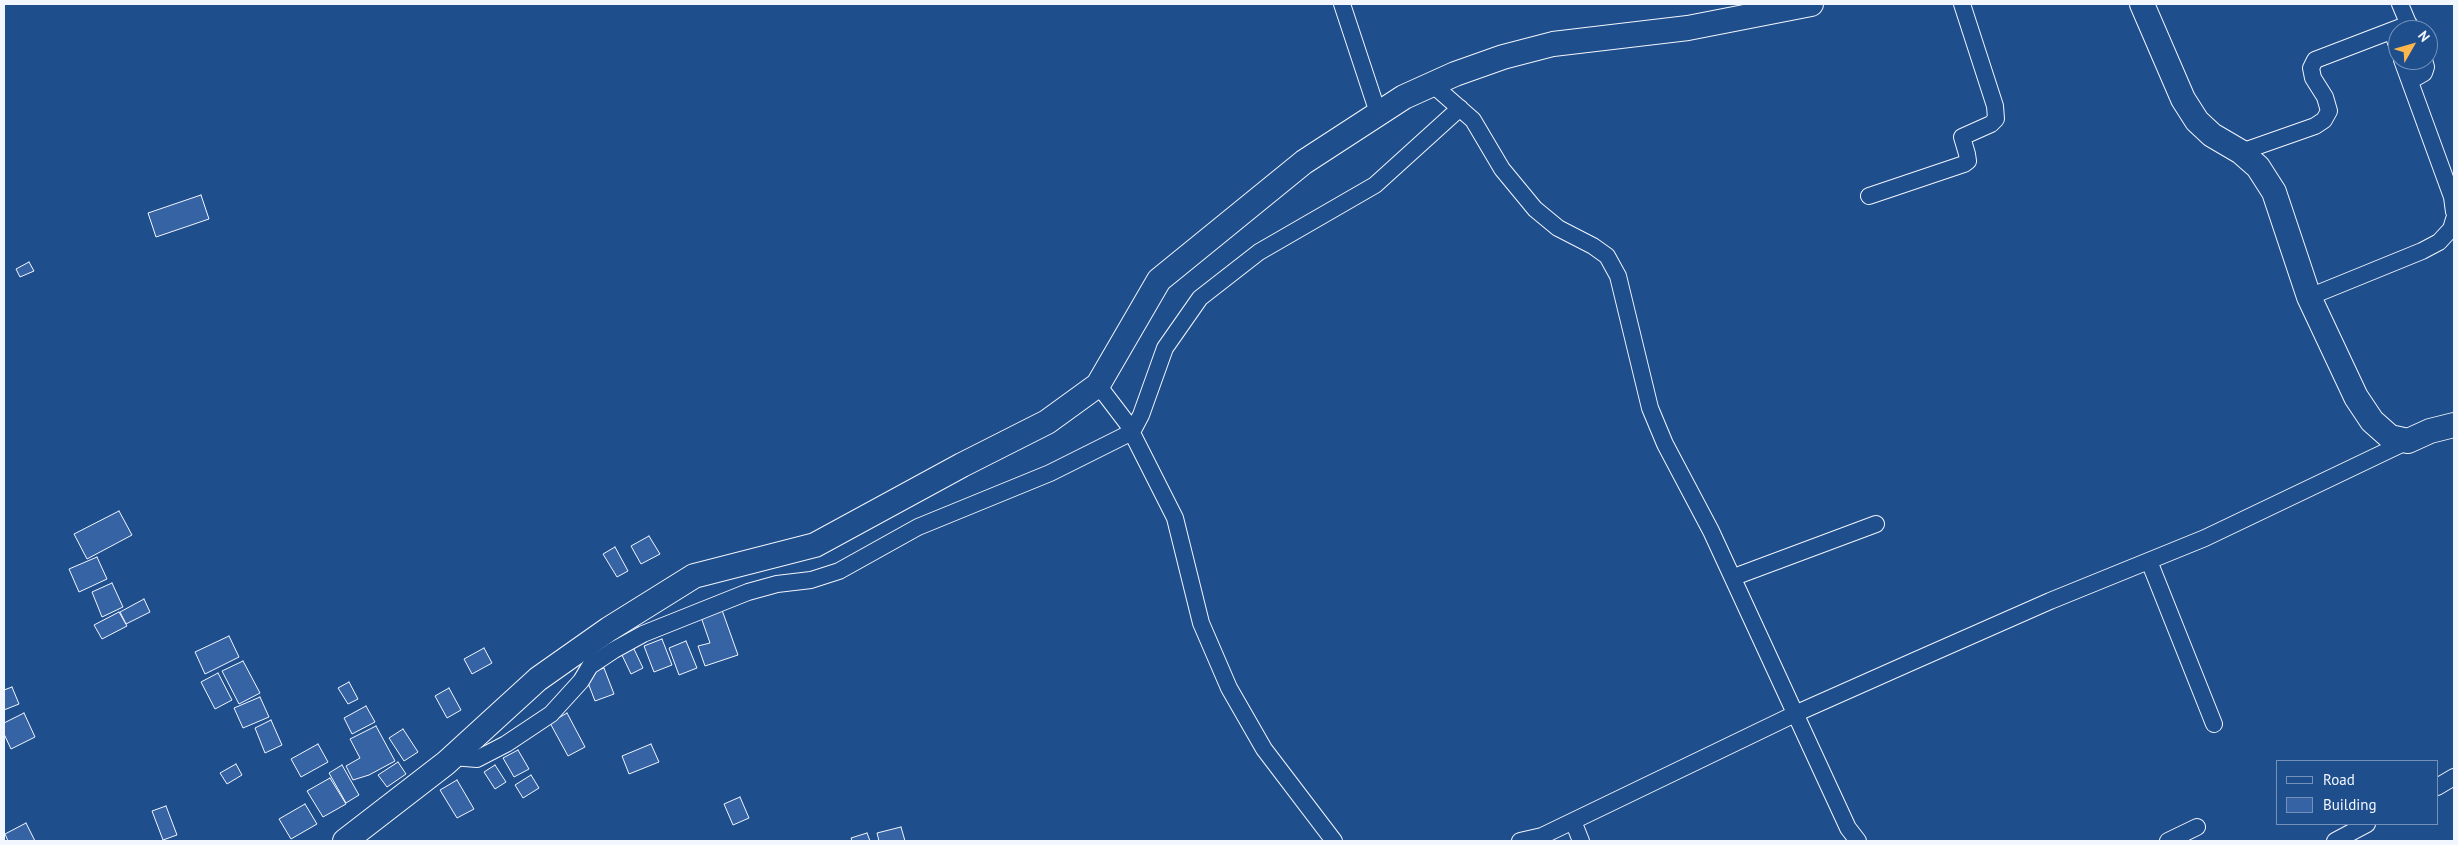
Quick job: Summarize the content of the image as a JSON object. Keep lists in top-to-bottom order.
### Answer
{
  "legend": ["Road", "Building"],
  "north": "top right"
}
